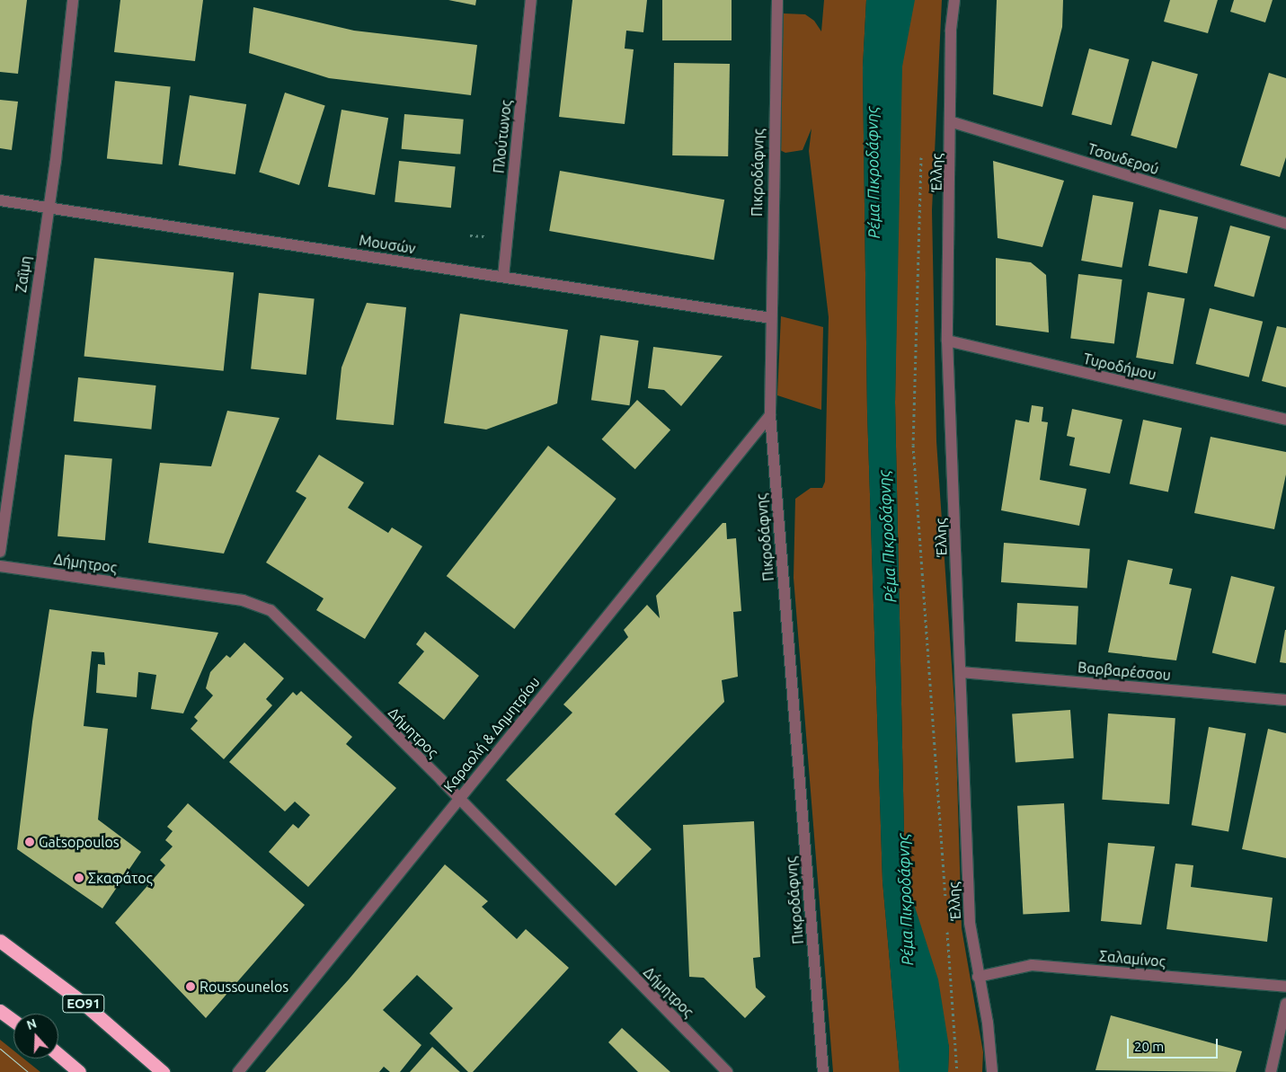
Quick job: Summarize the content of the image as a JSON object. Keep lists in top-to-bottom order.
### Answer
{
  "streets": {
    "highway": ["ΕΟ91"],
    "street": [
      "Πλούτωνος",
      "Τσουδερού",
      "Πικροδάφνης",
      "Έλλης",
      "Μουσών",
      "Ζαΐμη",
      "Τυροδήμου",
      "Δήμητρος",
      "Βαρβαρέσσου",
      "Καραολή & Δημητρίου",
      "Σαλαμίνος"
    ]
  },
  "crossings": [
    ["Πλούτωνος", "Μουσών"],
    ["Τσουδερού", "Έλλης"],
    ["Πικροδάφνης", "Μουσών"],
    ["Πικροδάφνης", "Καραολή & Δημητρίου"],
    ["Έλλης", "Τυροδήμου"],
    ["Έλλης", "Βαρβαρέσσου"],
    ["Έλλης", "Σαλαμίνος"],
    ["Μουσών", "Ζαΐμη"],
    ["Δήμητρος", "Καραολή & Δημητρίου"]
  ],
  "water": ["Ρέμα Πικροδάφνης"],
  "places": ["Gatsopoulos", "Σκαφάτος", "Roussounelos"],
  "scale_bar": "20 m",
  "north": "top"
}
